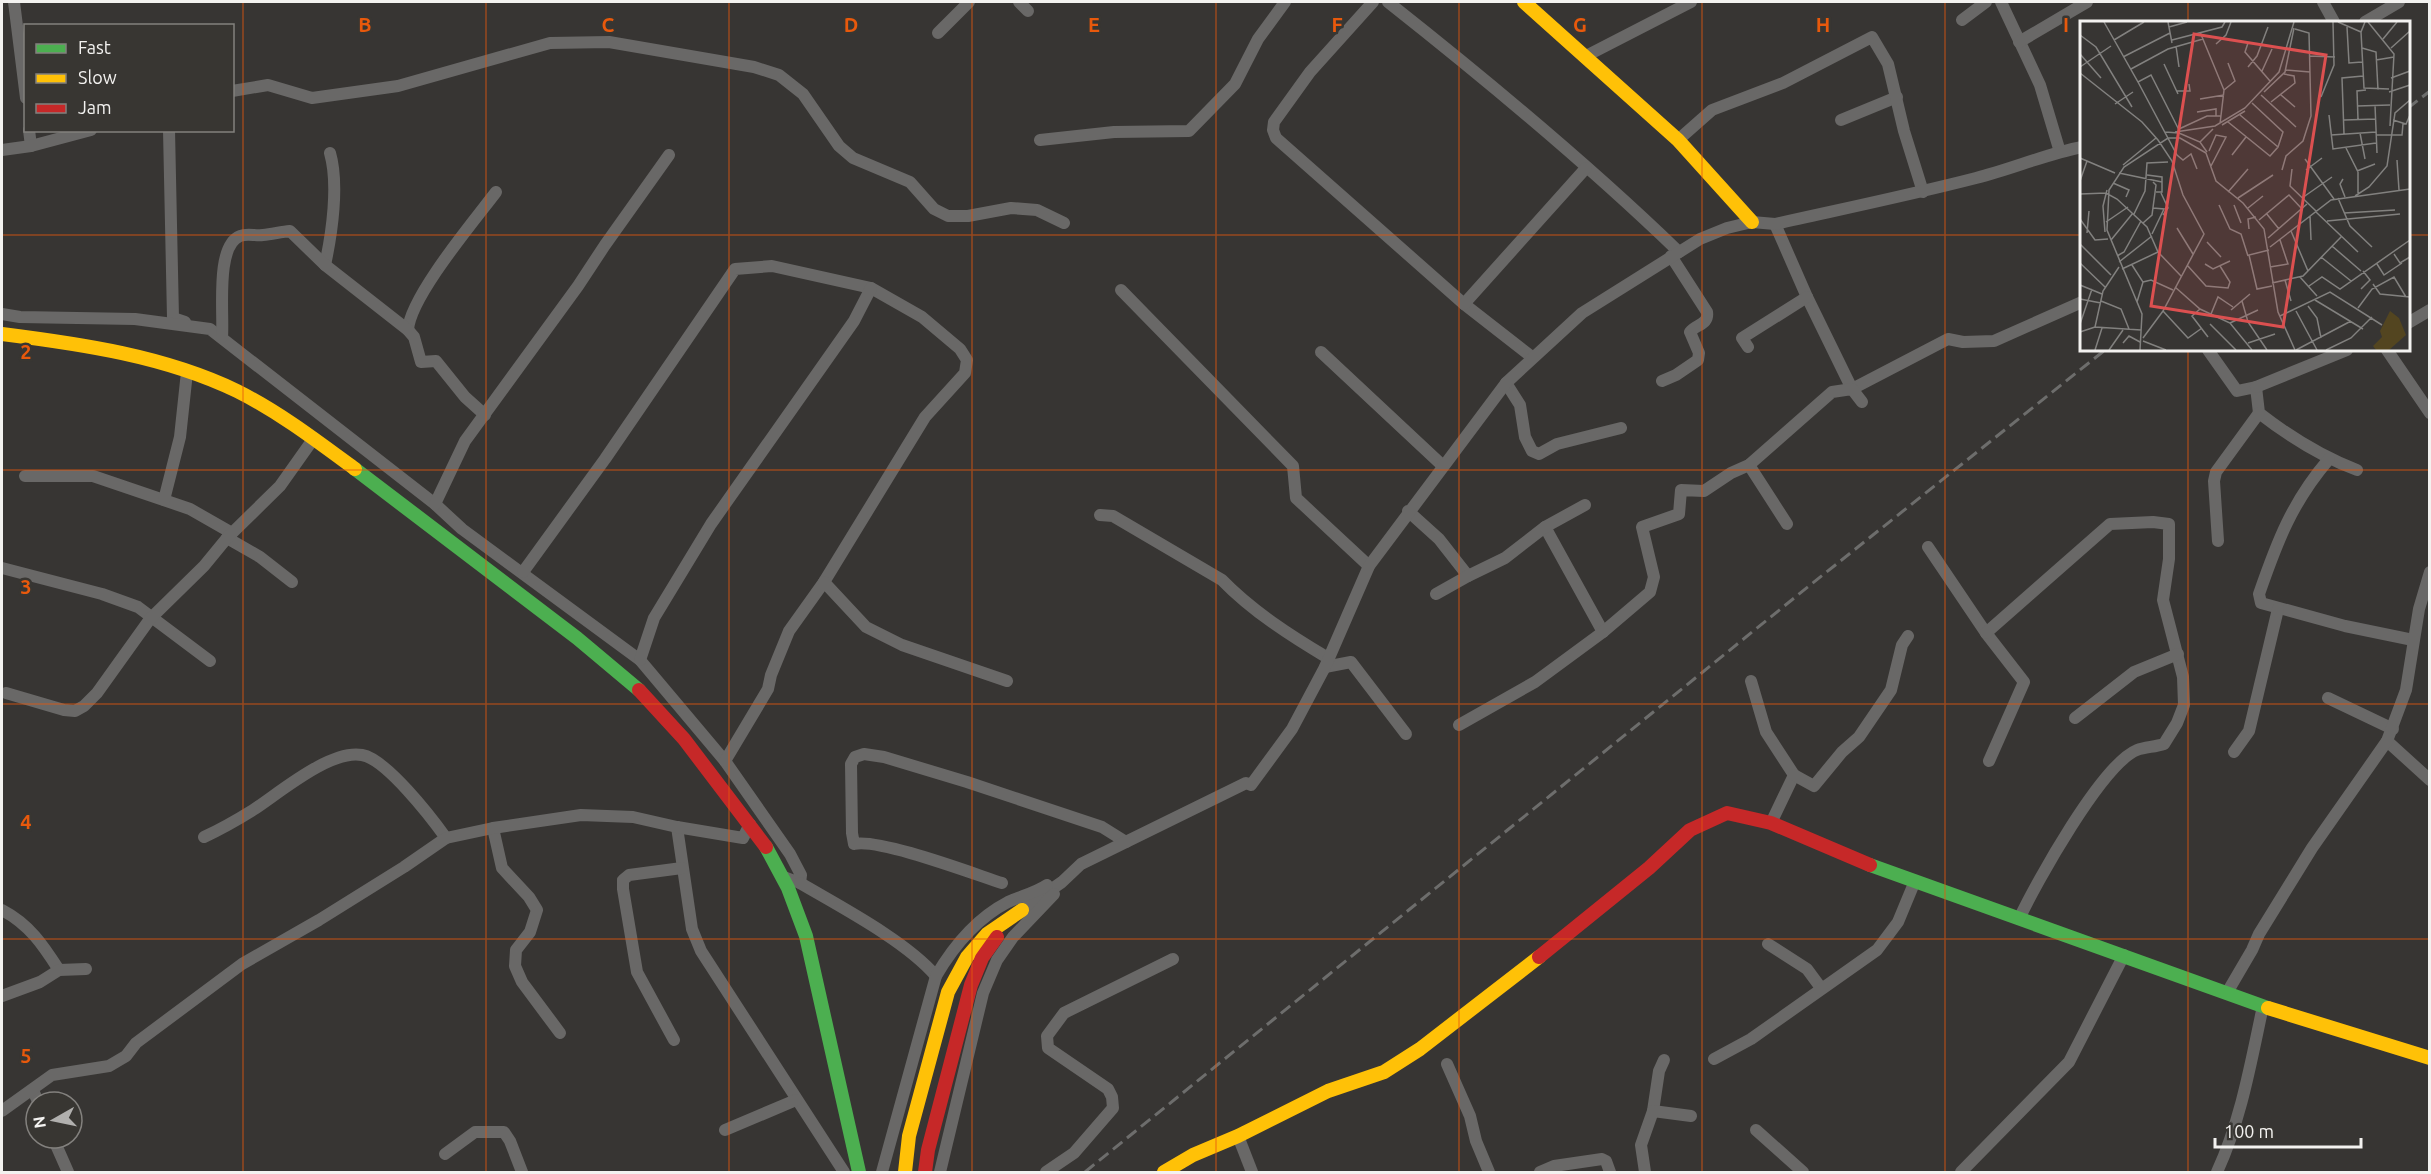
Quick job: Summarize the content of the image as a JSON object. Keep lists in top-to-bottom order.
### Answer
{
  "legend": ["Fast", "Slow", "Jam"],
  "scale_bar": "100 m",
  "north": "left",
  "grid": {
    "columns": [
      "B",
      "C",
      "D",
      "E",
      "F",
      "G",
      "H",
      "I"
    ],
    "rows": [
      "2",
      "3",
      "4",
      "5"
    ]
  }
}
